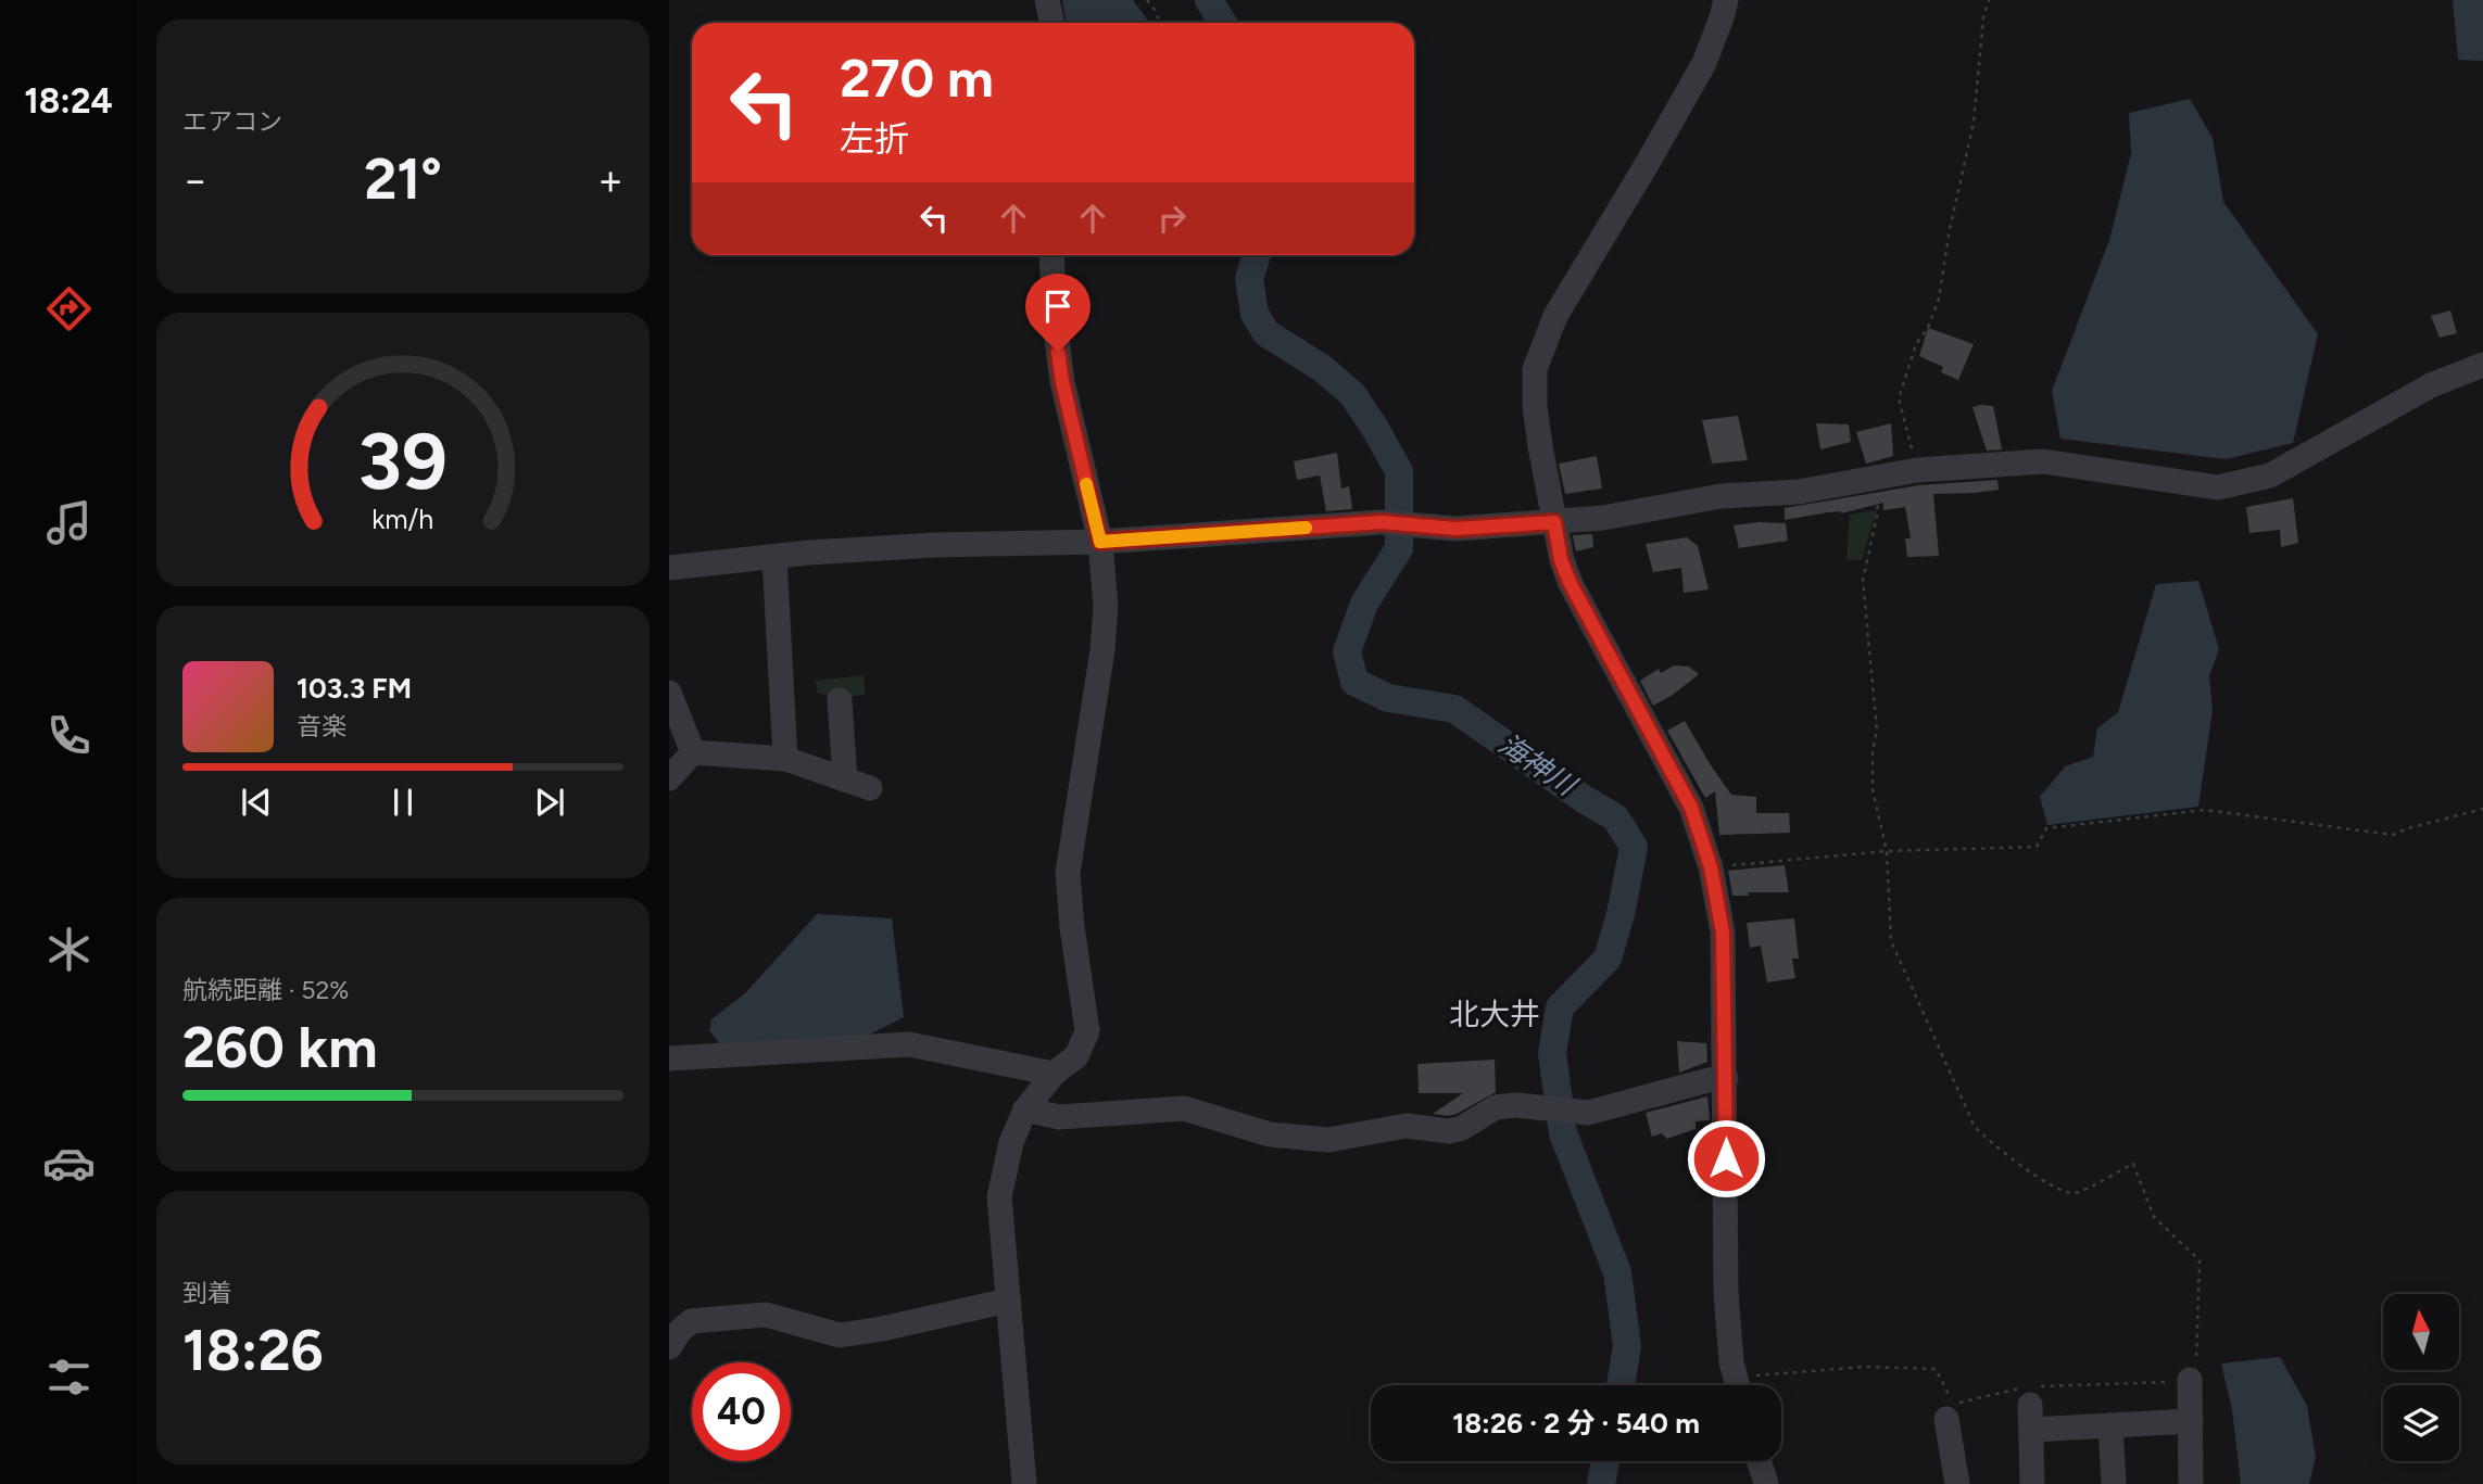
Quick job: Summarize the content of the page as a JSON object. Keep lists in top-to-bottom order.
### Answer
{
  "districts": ["北大井"],
  "water": ["海神川"],
  "north": "top",
  "page": {
    "tabs": "18:24",
    "tile": [
      "エアコン",
      ["航続距離 · 52%", "260 km"],
      ["到着", "18:26"]
    ],
    "turn": ["270 m", "左折"],
    "heat": ["−", "21°", "+"],
    "song": ["103.3 FM", "音楽"],
    "limit": "40",
    "trip": "18:26 · 2 分 · 540 m",
    "gauge": ["39", "km/h"]
  }
}
